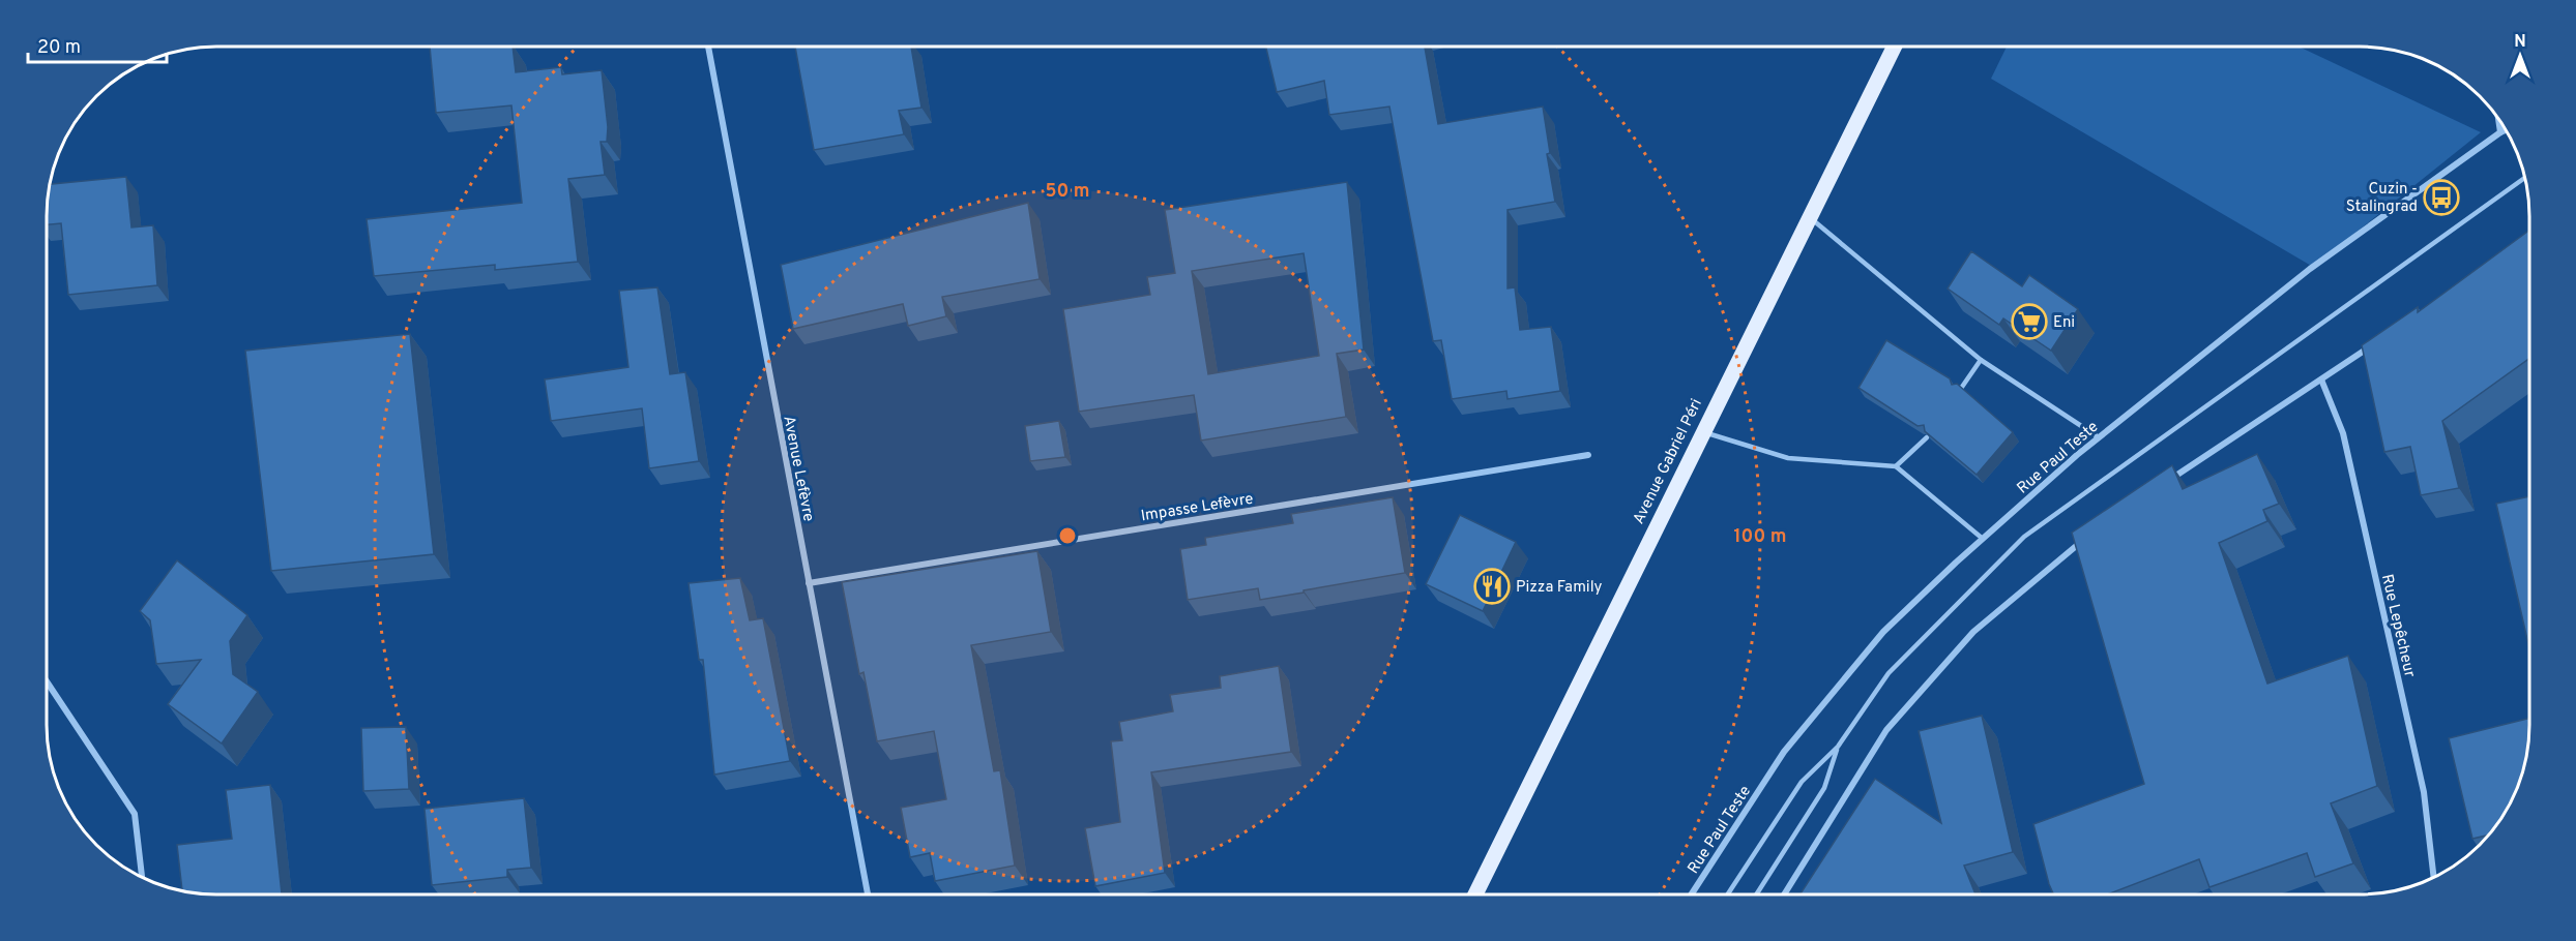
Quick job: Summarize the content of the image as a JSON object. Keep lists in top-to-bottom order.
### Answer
{
  "streets": {
    "main road": ["Avenue Gabriel Péri"],
    "street": [
      "Rue Paul Teste",
      "Avenue Lefèvre",
      "Impasse Lefèvre",
      "Rue Lepêcheur"
    ]
  },
  "crossings": [
    ["Avenue Lefèvre", "Impasse Lefèvre"]
  ],
  "places": {
    "bus stop": ["Cuzin - Stalingrad"],
    "supermarket": ["Eni"],
    "restaurant": ["Pizza Family"]
  },
  "scale_bar": "20 m",
  "north": "top",
  "rings": ["50 m", "100 m"]
}
